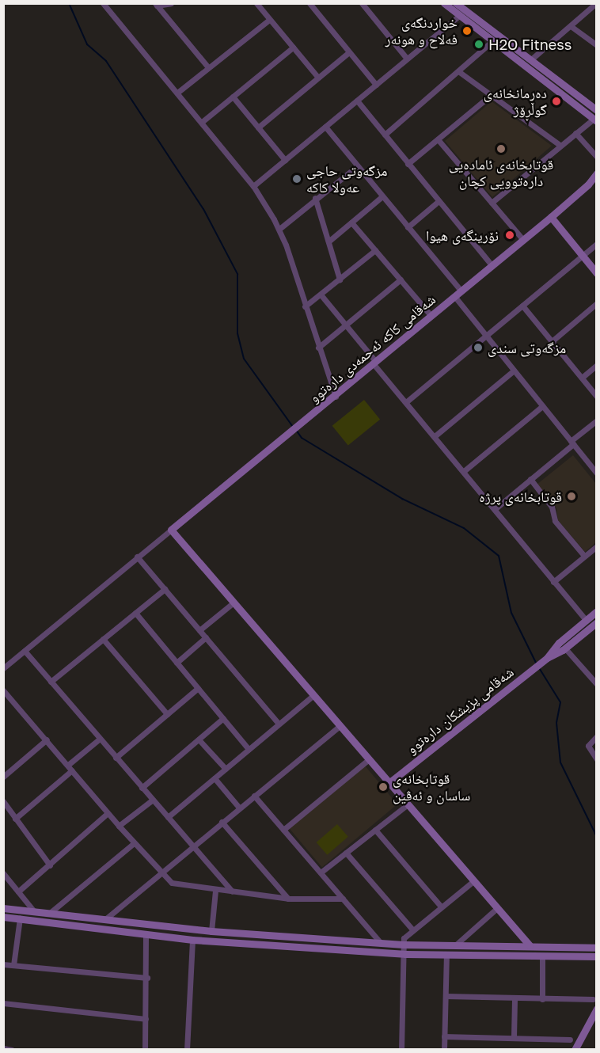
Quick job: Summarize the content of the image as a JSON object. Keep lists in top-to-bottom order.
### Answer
{
  "streets": {
    "street": ["شەقامی کاکە ئەحمەدی دارەتوو", "شەقامی پزیشکان دارەتوو"]
  },
  "places": [
    "خواردنگەی فەلاح و هونەر",
    "H2O Fitness",
    "دەرمانخانەی گوڵڕۆژ",
    "قوتابخانەی ئامادەیی دارەتوویی کچان",
    "مزگەوتی حاجی عەولا کاکە",
    "نۆرینگەی هیوا",
    "مزگەوتی سندی",
    "قوتابخانەی پرژە",
    "قوتابخانەی ساسان و ئەڤین"
  ]
}
